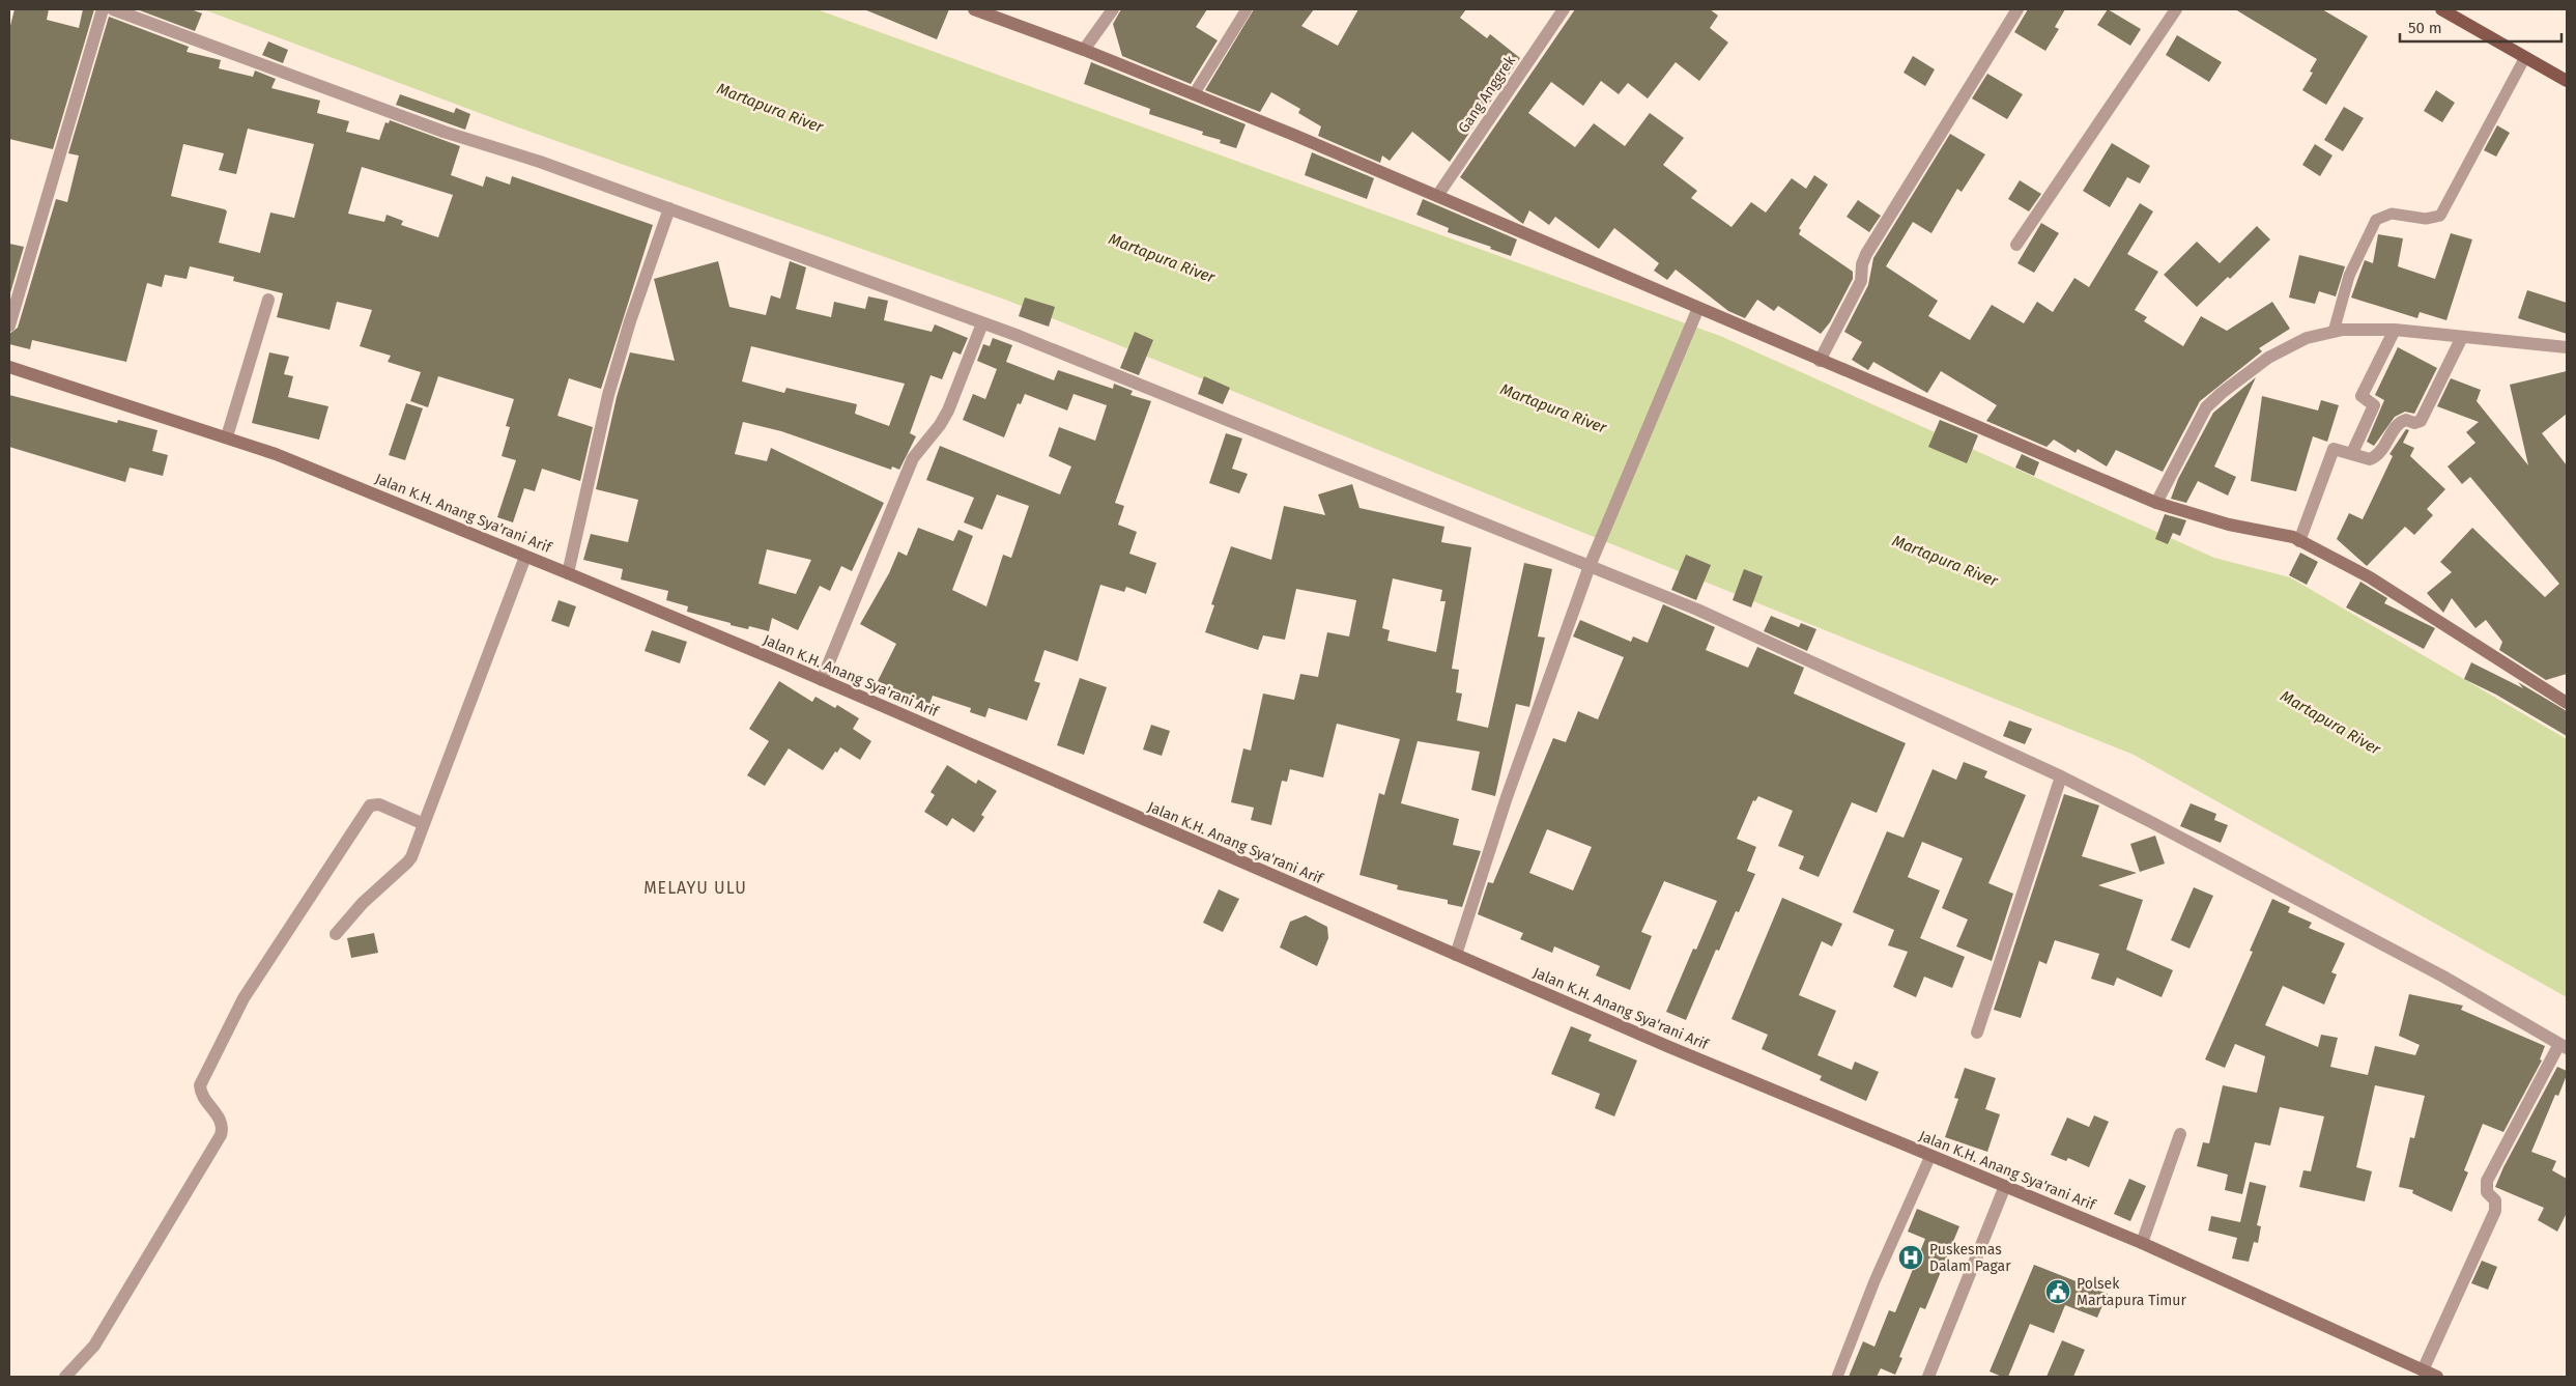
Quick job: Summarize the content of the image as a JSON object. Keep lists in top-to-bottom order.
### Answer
{
  "streets": {
    "street": ["Gang Anggrek", "Jalan K.H. Anang Sya'rani Arif"]
  },
  "districts": ["MELAYU ULU"],
  "water": ["Martapura River"],
  "places": {
    "hospital": ["Puskesmas Dalam Pagar"],
    "public building": ["Polsek Martapura Timur"]
  },
  "scale_bar": "50 m"
}
